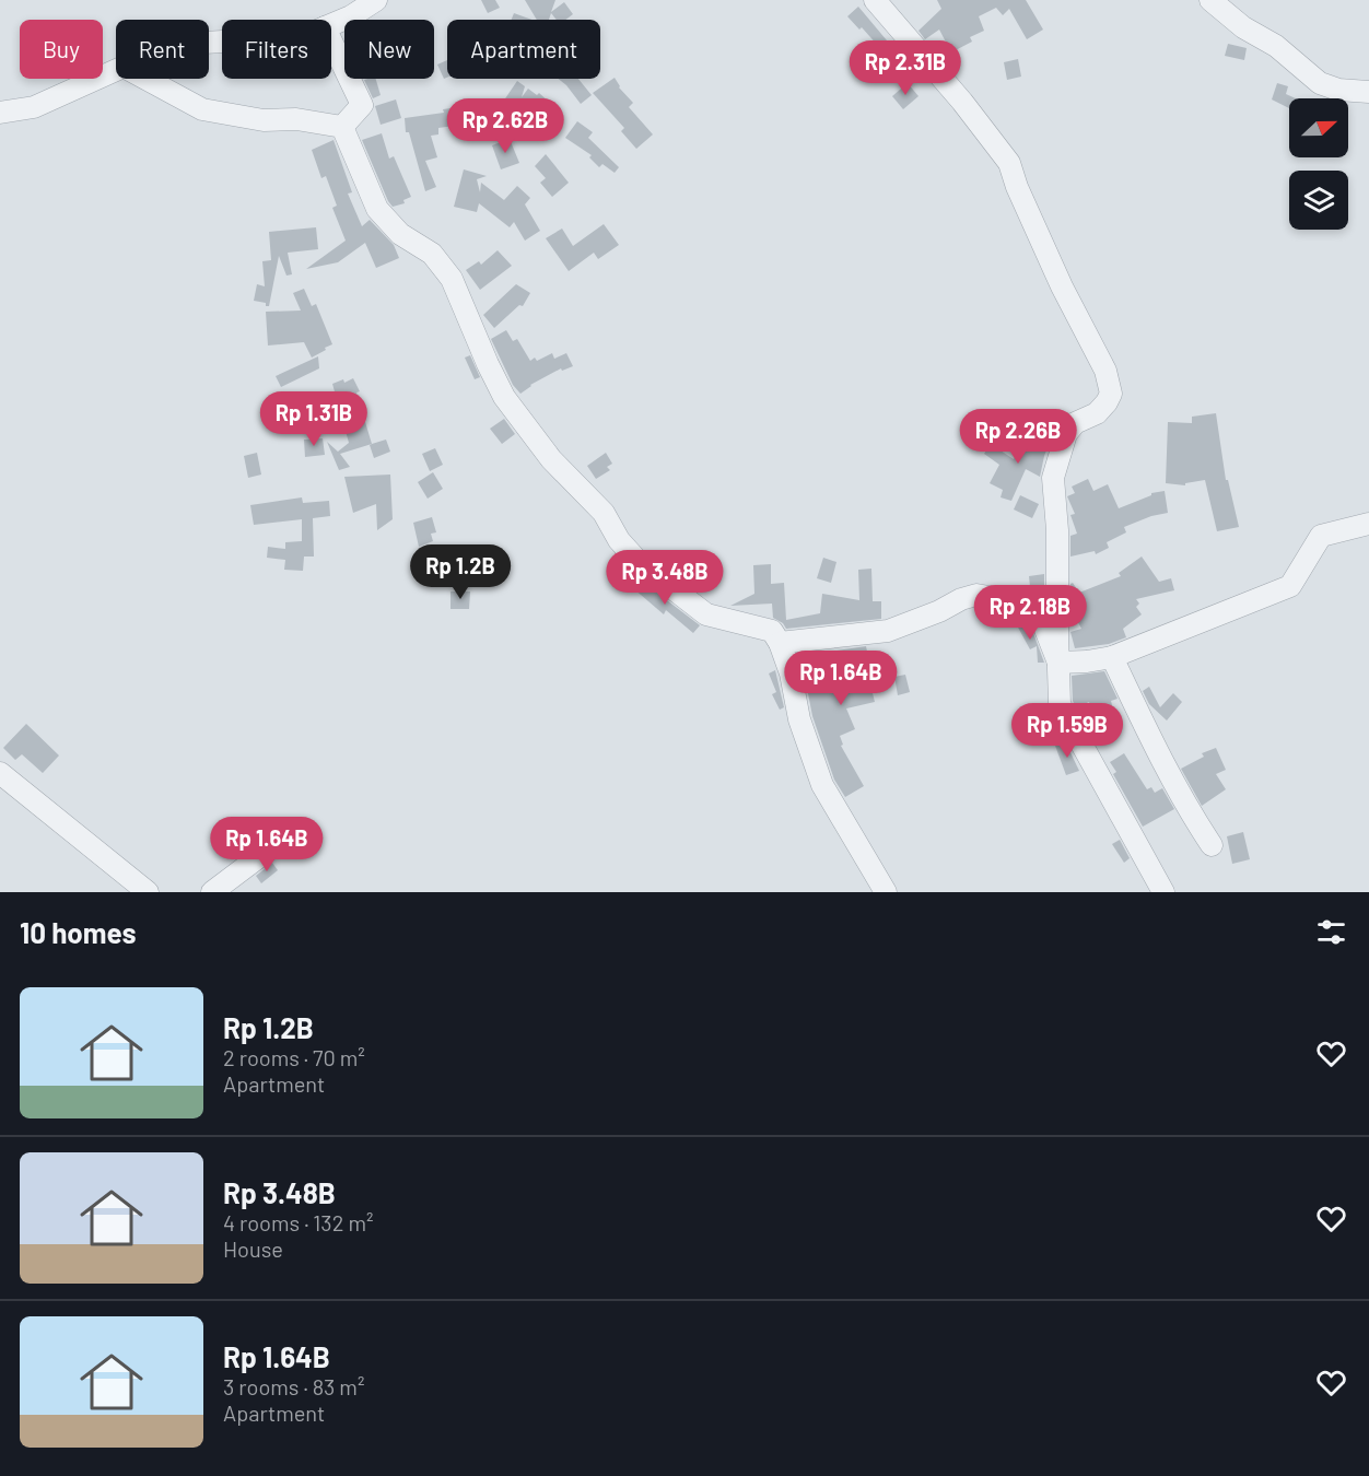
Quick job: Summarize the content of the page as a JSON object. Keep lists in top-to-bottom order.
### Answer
{
  "north": "right",
  "page": {
    "chip": [
      "Buy",
      "Rent",
      "Filters",
      "New",
      "Apartment"
    ],
    "price": [
      "Rp 2.31B",
      "Rp 2.62B",
      "Rp 1.31B",
      "Rp 2.26B",
      "Rp 1.2B",
      "Rp 3.48B",
      "Rp 2.18B",
      "Rp 1.64B",
      "Rp 1.59B",
      "Rp 1.64B"
    ],
    "heading": "10 homes",
    "list": [
      {
        "name": "Rp 1.2B",
        "note": "2 rooms · 70 m² · Apartment"
      },
      {
        "name": "Rp 3.48B",
        "note": "4 rooms · 132 m² · House"
      },
      {
        "name": "Rp 1.64B",
        "note": "3 rooms · 83 m² · Apartment"
      }
    ]
  }
}
